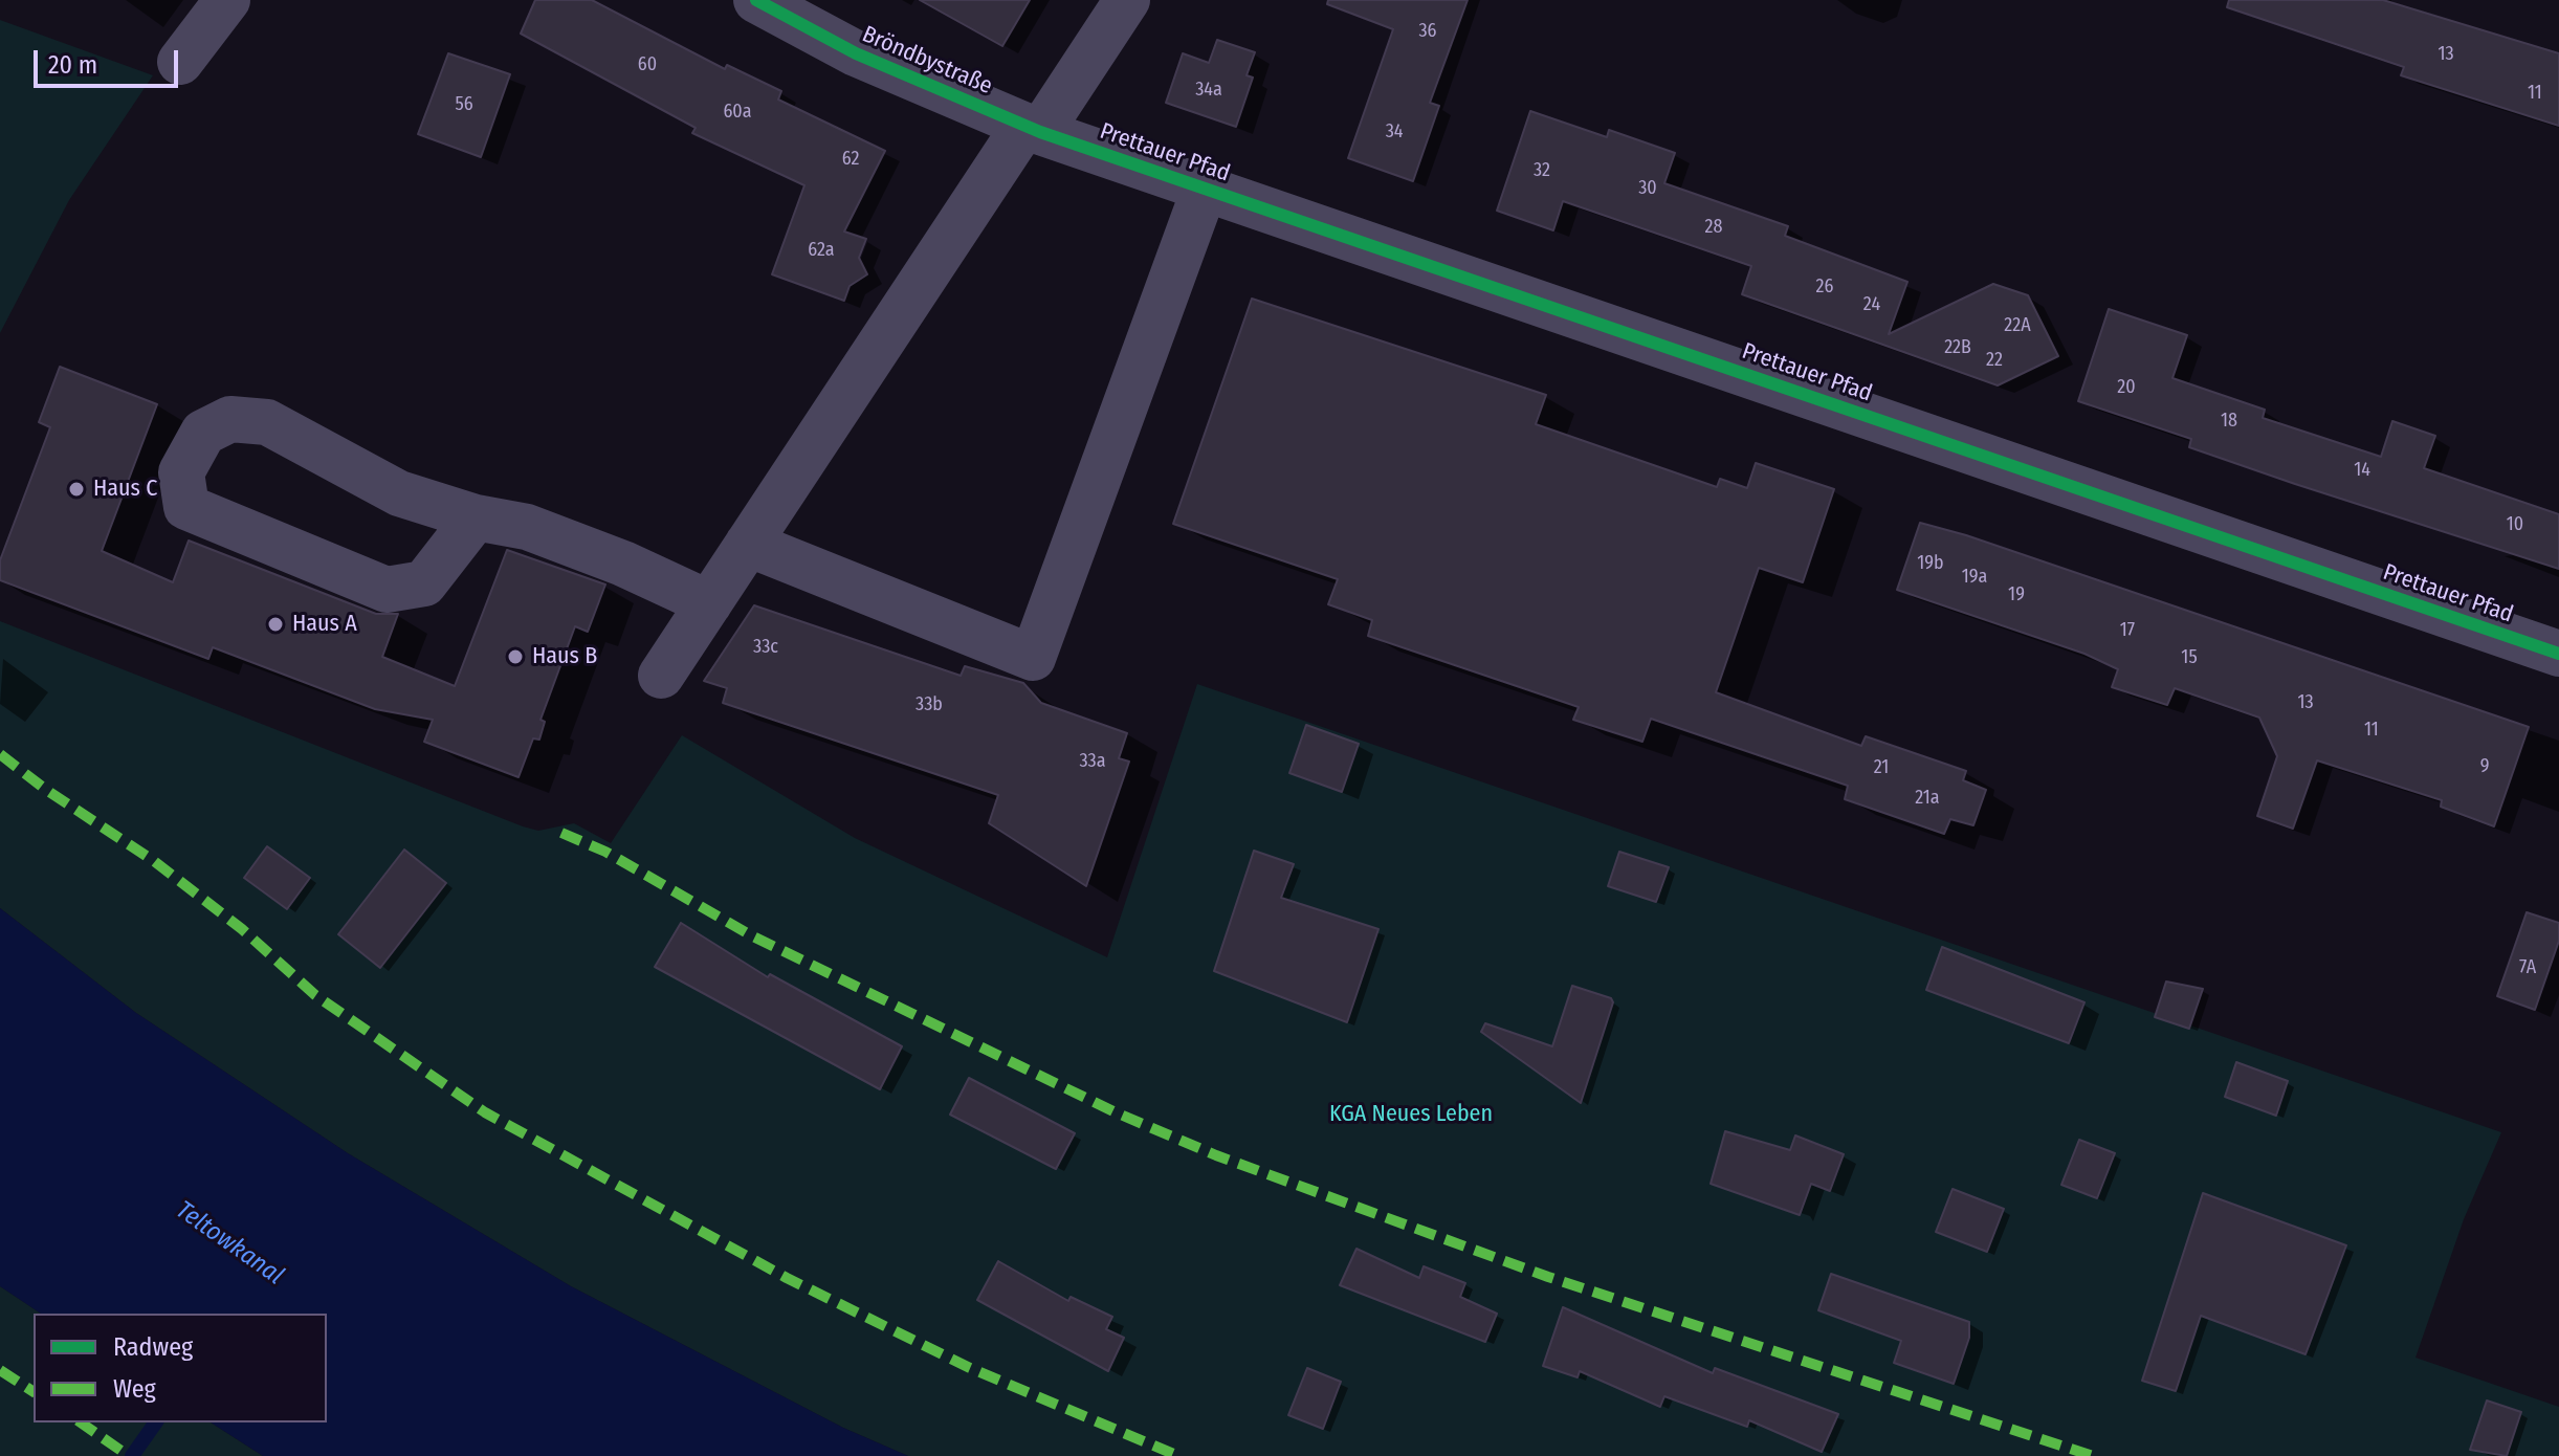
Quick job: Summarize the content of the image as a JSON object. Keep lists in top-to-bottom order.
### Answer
{
  "streets": {
    "street": ["Bröndbystraße", "Prettauer Pfad"]
  },
  "crossings": [
    ["Bröndbystraße", "Prettauer Pfad"]
  ],
  "water": ["Teltowkanal"],
  "parks": ["KGA Neues Leben"],
  "places": ["Haus C", "Haus A", "Haus B"],
  "house_numbers": [
    "36",
    "13",
    "60",
    "34a",
    "11",
    "56",
    "60a",
    "34",
    "62",
    "32",
    "30",
    "28",
    "62a",
    "26",
    "24",
    "22A",
    "22B",
    "22",
    "20",
    "18",
    "14",
    "10",
    "19b",
    "19a",
    "19",
    "17",
    "33c",
    "15",
    "13",
    "33b",
    "11",
    "33a",
    "9",
    "21",
    "21a",
    "7A"
  ],
  "legend": ["Radweg", "Weg"],
  "scale_bar": "20 m"
}
